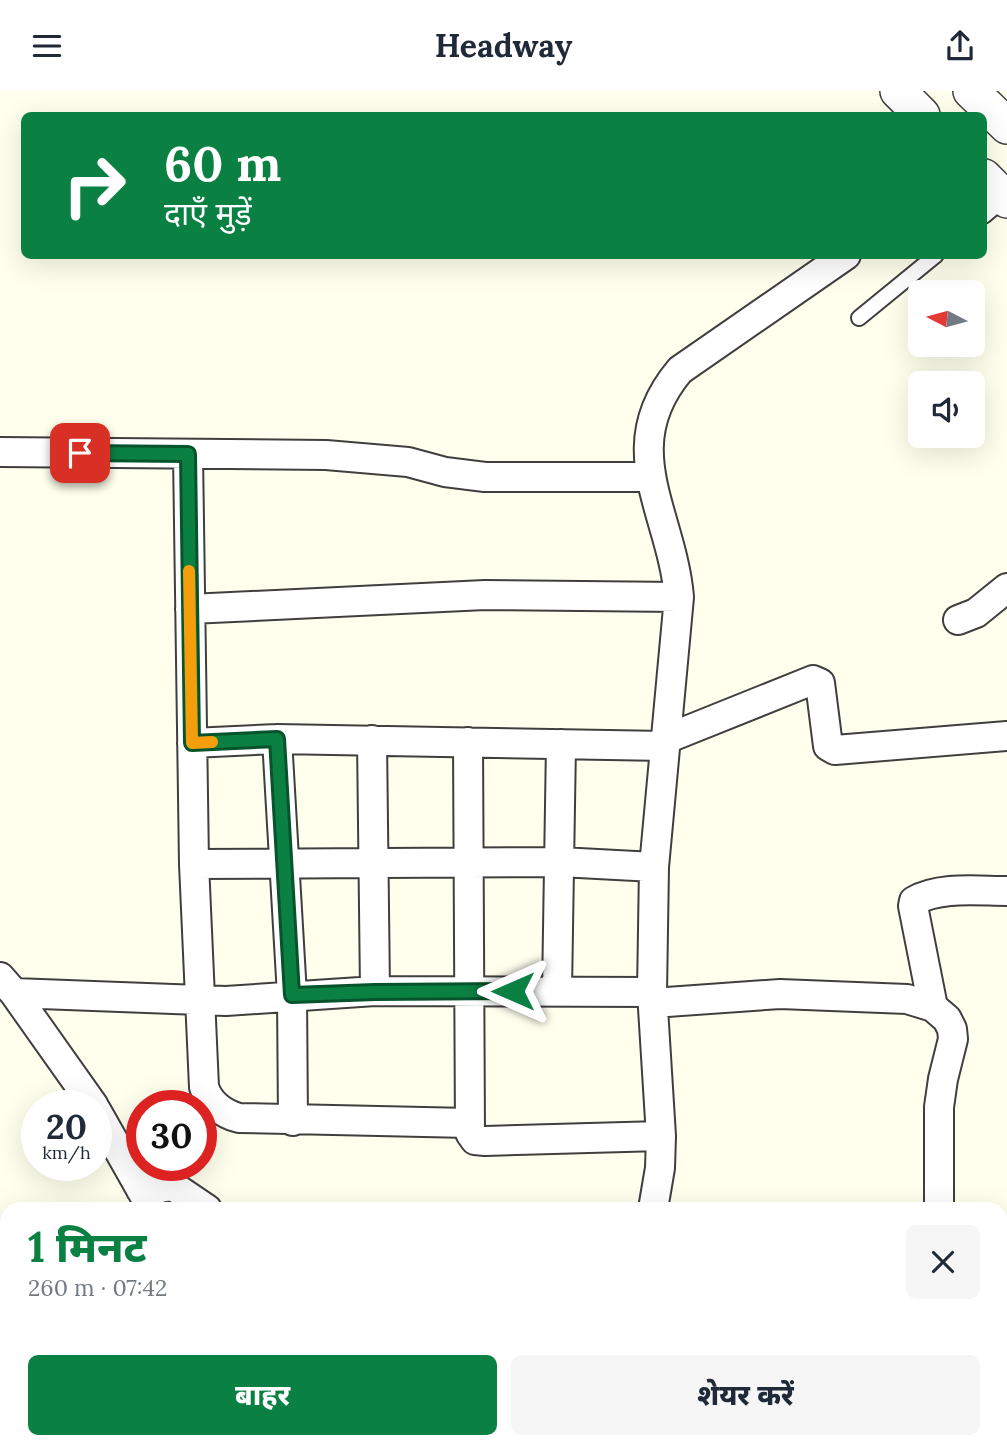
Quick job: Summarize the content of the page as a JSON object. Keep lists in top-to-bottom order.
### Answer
{
  "north": "left",
  "page": {
    "header": "Headway",
    "turn": ["60 m", "दाएँ मुड़ें"],
    "speed": "20 km/h",
    "limit": "30",
    "heading": ["1 मिनट", "260 m · 07:42"],
    "buttons": ["बाहर", "शेयर करें"]
  }
}
